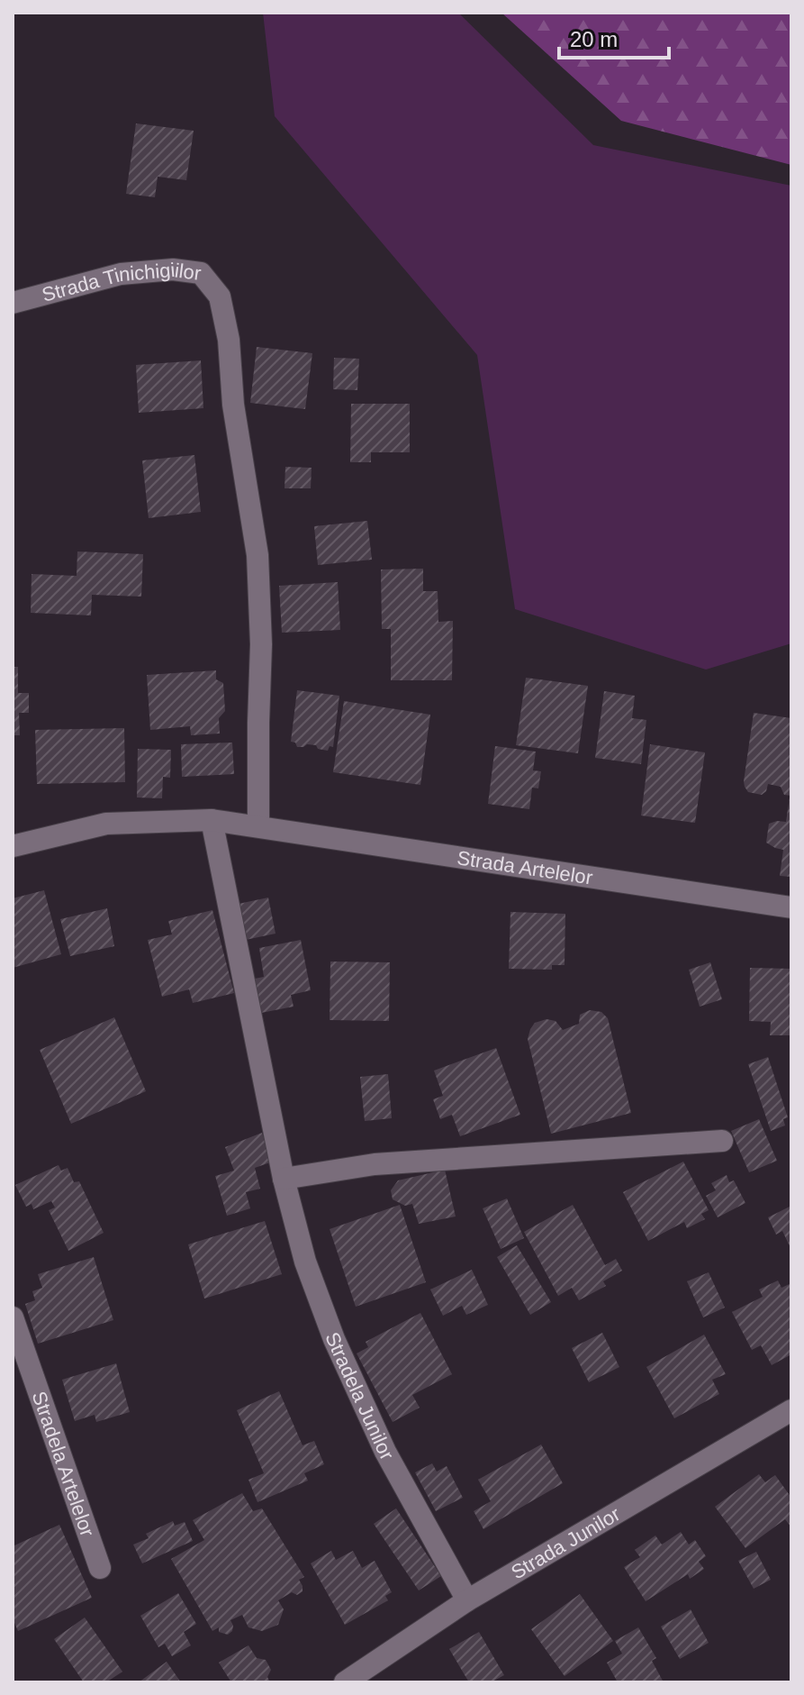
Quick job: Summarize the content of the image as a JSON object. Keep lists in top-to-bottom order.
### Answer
{
  "streets": {
    "street": [
      "Strada Tinichigiilor",
      "Strada Artelelor",
      "Stradela Junilor",
      "Stradela Artelelor",
      "Strada Junilor"
    ]
  },
  "crossings": [
    ["Strada Tinichigiilor", "Strada Artelelor"],
    ["Strada Artelelor", "Stradela Junilor"],
    ["Stradela Junilor", "Strada Junilor"]
  ],
  "scale_bar": "20 m"
}
